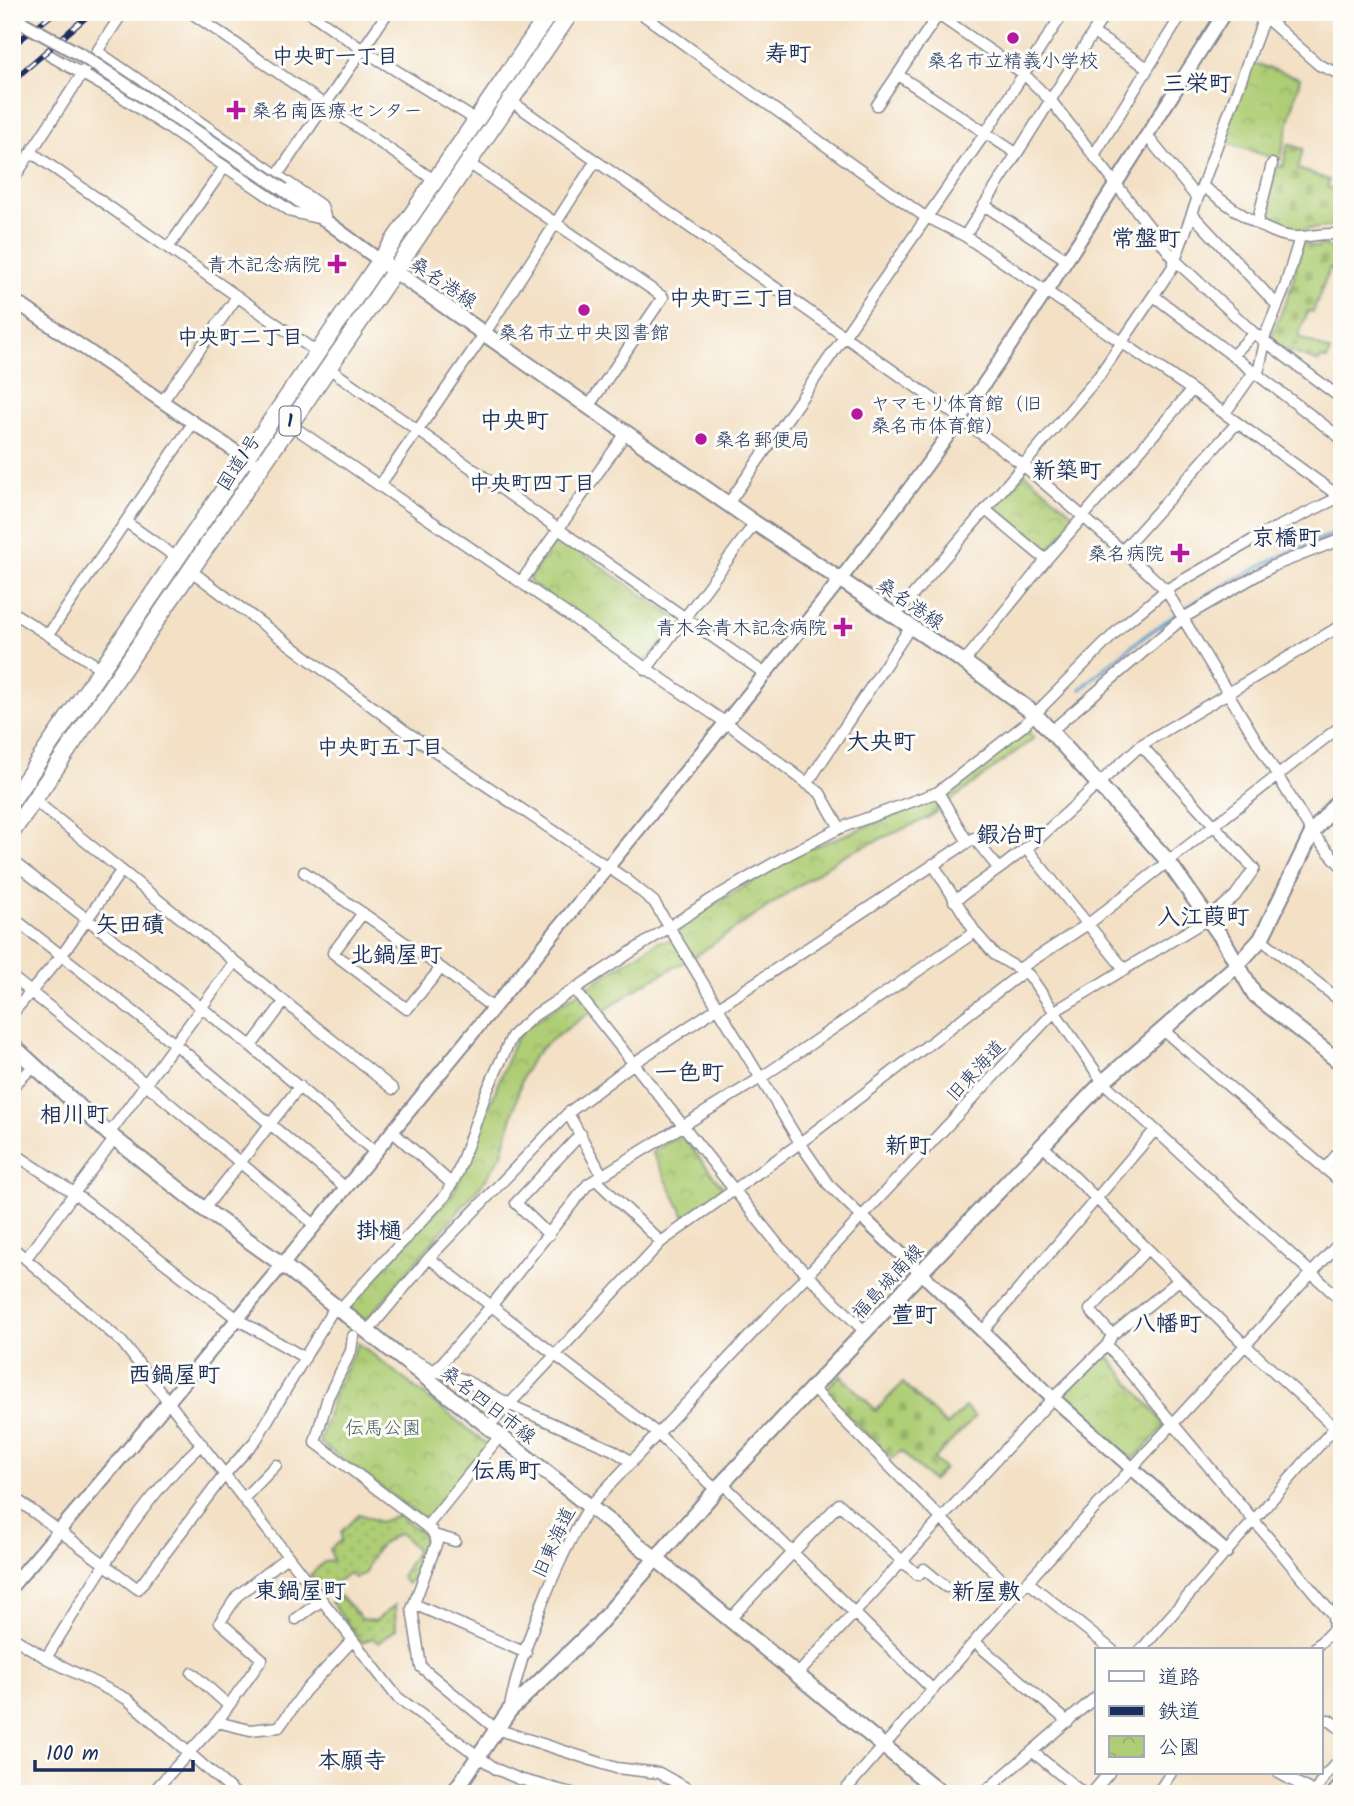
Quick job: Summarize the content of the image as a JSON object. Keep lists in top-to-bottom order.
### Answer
{
  "streets": {
    "highway": ["1", "国道1号"],
    "main road": ["桑名港線", "福島城南線", "桑名四日市線"],
    "street": ["旧東海道"]
  },
  "crossings": [
    ["桑名港線", "国道1号"],
    ["桑名港線", "旧東海道"],
    ["桑名港線", "福島城南線"],
    ["旧東海道", "福島城南線"],
    ["旧東海道", "桑名四日市線"],
    ["福島城南線", "桑名四日市線"]
  ],
  "districts": [
    "寿町",
    "中央町一丁目",
    "三栄町",
    "常盤町",
    "中央町三丁目",
    "中央町二丁目",
    "中央町",
    "新築町",
    "中央町四丁目",
    "京橋町",
    "大央町",
    "中央町五丁目",
    "鍜冶町",
    "入江葭町",
    "矢田磧",
    "北鍋屋町",
    "一色町",
    "相川町",
    "新町",
    "掛樋",
    "萱町",
    "八幡町",
    "西鍋屋町",
    "伝馬町",
    "東鍋屋町",
    "新屋敷",
    "本願寺"
  ],
  "parks": ["伝馬公園"],
  "places": {
    "other": [
      "桑名市立精義小学校",
      "桑名市立中央図書館",
      "ヤマモリ体育館（旧 桑名市体育館）",
      "桑名郵便局"
    ],
    "health": [
      "桑名南医療センター",
      "青木記念病院",
      "桑名病院",
      "青木会青木記念病院"
    ]
  },
  "legend": ["道路", "鉄道", "公園"],
  "scale_bar": "100 m"
}
